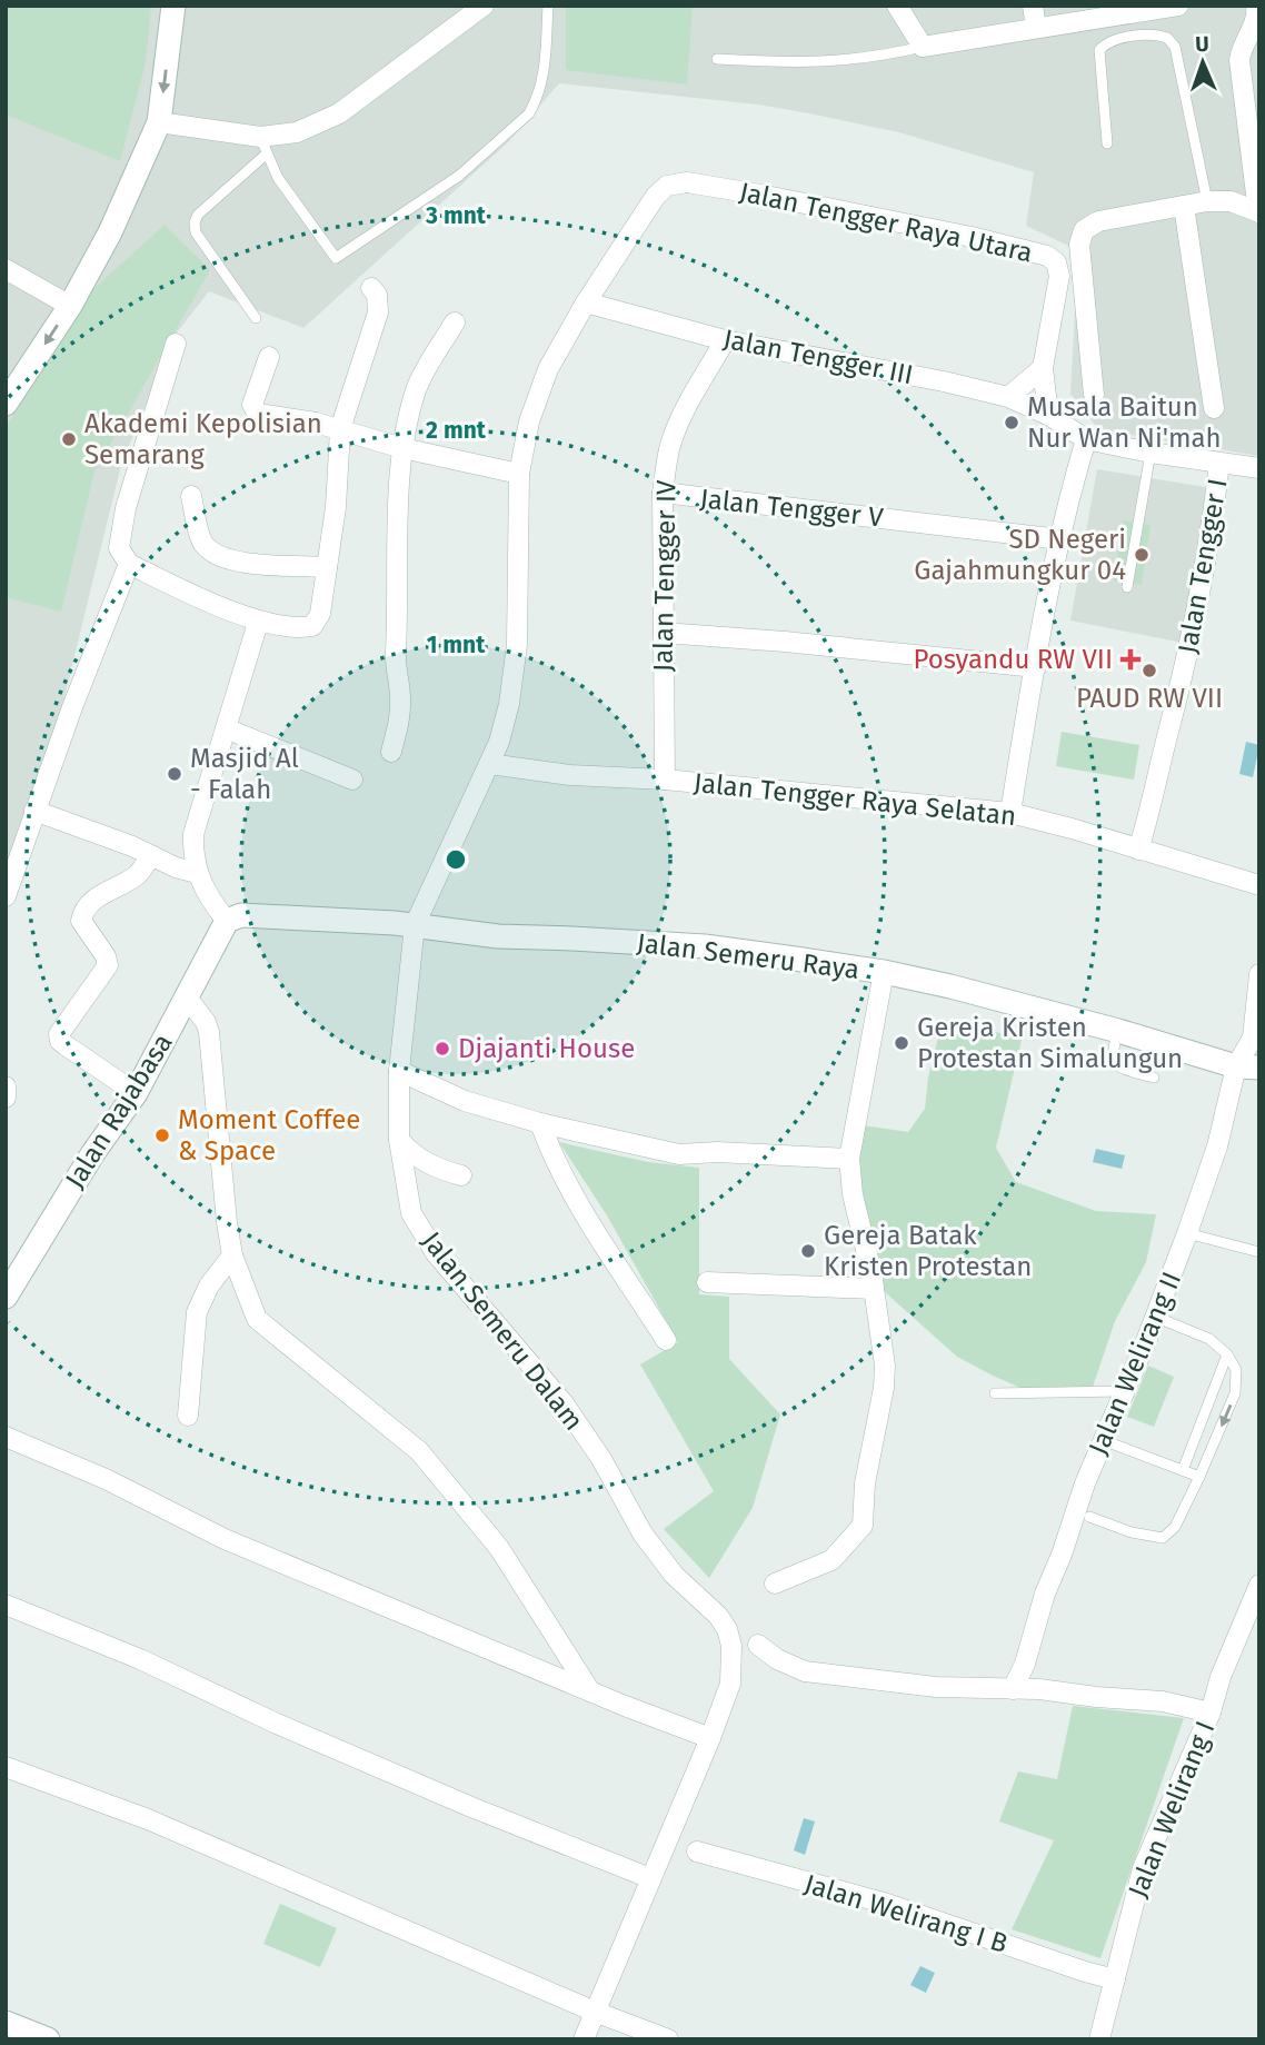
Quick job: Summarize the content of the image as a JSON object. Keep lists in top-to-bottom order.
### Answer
{
  "streets": {
    "street": [
      "Jalan Tengger Raya Utara",
      "Jalan Tengger III",
      "Jalan Tengger V",
      "Jalan Tengger I",
      "Jalan Tengger IV",
      "Jalan Tengger Raya Selatan",
      "Jalan Semeru Raya",
      "Jalan Rajabasa",
      "Jalan Semeru Dalam",
      "Jalan Welirang II",
      "Jalan Welirang I",
      "Jalan Welirang I B"
    ]
  },
  "crossings": [
    ["Jalan Tengger Raya Utara", "Jalan Tengger III"],
    ["Jalan Tengger Raya Utara", "Jalan Semeru Dalam"],
    ["Jalan Tengger III", "Jalan Tengger IV"],
    ["Jalan Tengger V", "Jalan Tengger IV"],
    ["Jalan Tengger I", "Jalan Tengger Raya Selatan"],
    ["Jalan Tengger IV", "Jalan Tengger Raya Selatan"],
    ["Jalan Tengger Raya Selatan", "Jalan Semeru Dalam"],
    ["Jalan Semeru Raya", "Jalan Rajabasa"],
    ["Jalan Semeru Raya", "Jalan Semeru Dalam"],
    ["Jalan Semeru Raya", "Jalan Welirang II"],
    ["Jalan Welirang I", "Jalan Welirang I B"]
  ],
  "places": {
    "other": [
      "Musala Baitun Nur Wan Ni'mah",
      "Akademi Kepolisian Semarang",
      "SD Negeri Gajahmungkur 04",
      "PAUD RW VII",
      "Masjid Al - Falah",
      "Gereja Kristen Protestan Simalungun",
      "Djajanti House",
      "Moment Coffee & Space",
      "Gereja Batak Kristen Protestan"
    ],
    "health": ["Posyandu RW VII"]
  },
  "north": "top",
  "rings": ["3 mnt", "2 mnt", "1 mnt"]
}
